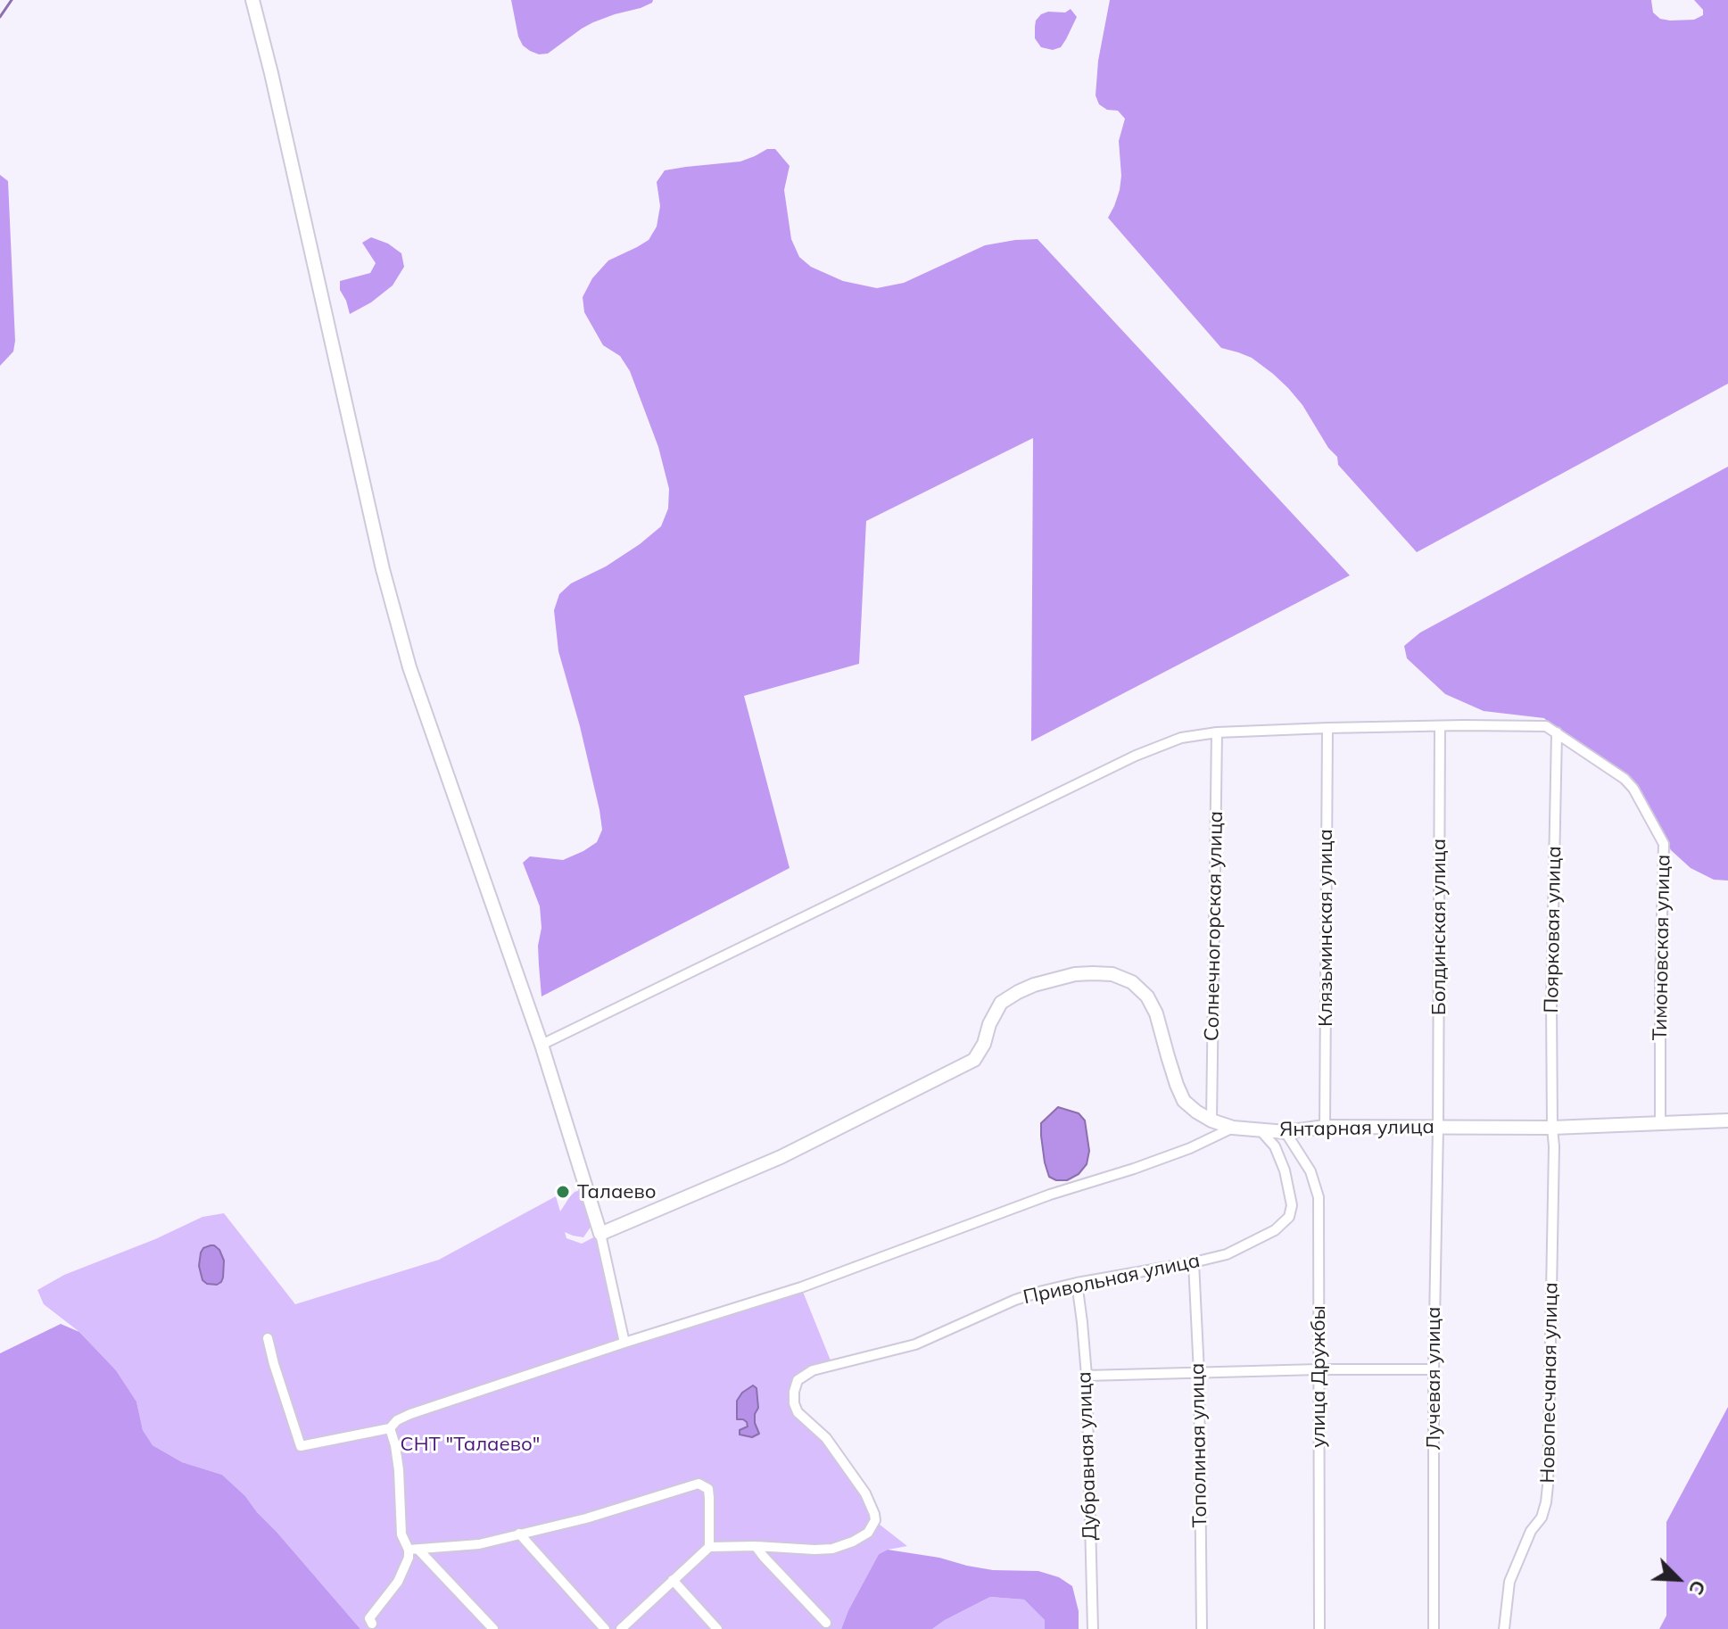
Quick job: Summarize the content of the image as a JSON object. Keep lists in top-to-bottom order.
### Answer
{
  "streets": {
    "street": [
      "Солнечногорская улица",
      "Болдинская улица",
      "Клязьминская улица",
      "Поярковая улица",
      "Тимоновская улица",
      "Янтарная улица",
      "Привольная улица",
      "улица Дружбы",
      "Лучевая улица",
      "Новопесчаная улица",
      "Тополиная улица",
      "Дубравная улица"
    ]
  },
  "crossings": [
    ["Солнечногорская улица", "Янтарная улица"],
    ["Болдинская улица", "Янтарная улица"],
    ["Болдинская улица", "Лучевая улица"],
    ["Клязьминская улица", "Янтарная улица"],
    ["Поярковая улица", "Тимоновская улица"],
    ["Поярковая улица", "Янтарная улица"],
    ["Поярковая улица", "Новопесчаная улица"],
    ["Тимоновская улица", "Янтарная улица"],
    ["Янтарная улица", "Привольная улица"],
    ["Янтарная улица", "улица Дружбы"],
    ["Янтарная улица", "Лучевая улица"],
    ["Янтарная улица", "Новопесчаная улица"],
    ["Привольная улица", "Тополиная улица"],
    ["Привольная улица", "Дубравная улица"]
  ],
  "parks": ["СНТ \"Талаево\""],
  "places": ["Талаево"],
  "north": "bottom right"
}
